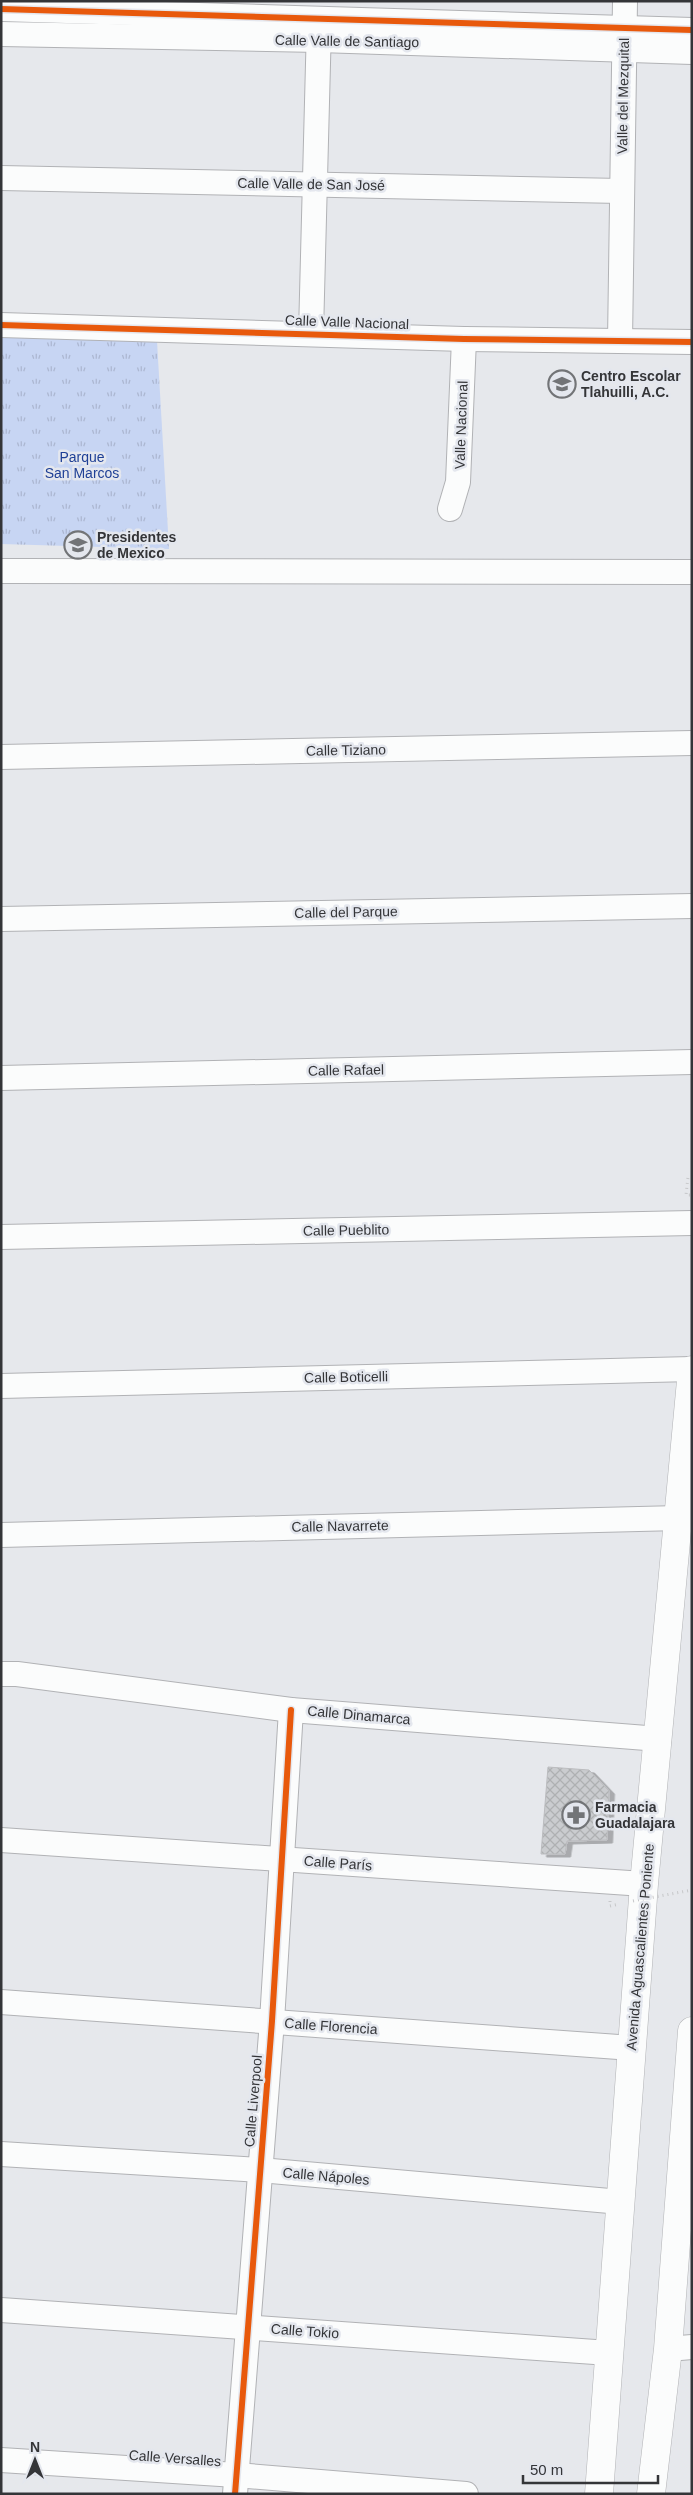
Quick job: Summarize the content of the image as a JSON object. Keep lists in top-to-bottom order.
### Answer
{
  "streets": {
    "main road": ["Avenida Aguascalientes Poniente"],
    "street": [
      "Calle Valle de Santiago",
      "Valle del Mezquital",
      "Calle Valle de San José",
      "Calle Valle Nacional",
      "Valle Nacional",
      "Calle Tiziano",
      "Calle del Parque",
      "Calle Rafael",
      "Calle Pueblito",
      "Calle Boticelli",
      "Calle Navarrete",
      "Calle Dinamarca",
      "Calle París",
      "Calle Florencia",
      "Calle Liverpool",
      "Calle Nápoles",
      "Calle Tokio",
      "Calle Versalles"
    ]
  },
  "crossings": [
    ["Calle Valle de Santiago", "Valle del Mezquital"],
    ["Valle del Mezquital", "Calle Valle de San José"],
    ["Calle Valle Nacional", "Valle Nacional"],
    ["Calle Boticelli", "Avenida Aguascalientes Poniente"],
    ["Calle Navarrete", "Avenida Aguascalientes Poniente"],
    ["Calle Dinamarca", "Avenida Aguascalientes Poniente"],
    ["Calle Dinamarca", "Calle Liverpool"],
    ["Calle París", "Avenida Aguascalientes Poniente"],
    ["Calle París", "Calle Liverpool"],
    ["Avenida Aguascalientes Poniente", "Calle Florencia"],
    ["Avenida Aguascalientes Poniente", "Calle Nápoles"],
    ["Avenida Aguascalientes Poniente", "Calle Tokio"],
    ["Calle Florencia", "Calle Liverpool"],
    ["Calle Liverpool", "Calle Nápoles"],
    ["Calle Liverpool", "Calle Tokio"],
    ["Calle Liverpool", "Calle Versalles"]
  ],
  "parks": ["Parque San Marcos"],
  "places": {
    "school or university": ["Centro Escolar Tlahuilli, A.C.", "Presidentes de Mexico"],
    "pharmacy": ["Farmacia Guadalajara"]
  },
  "scale_bar": "50 m",
  "north": "top"
}
